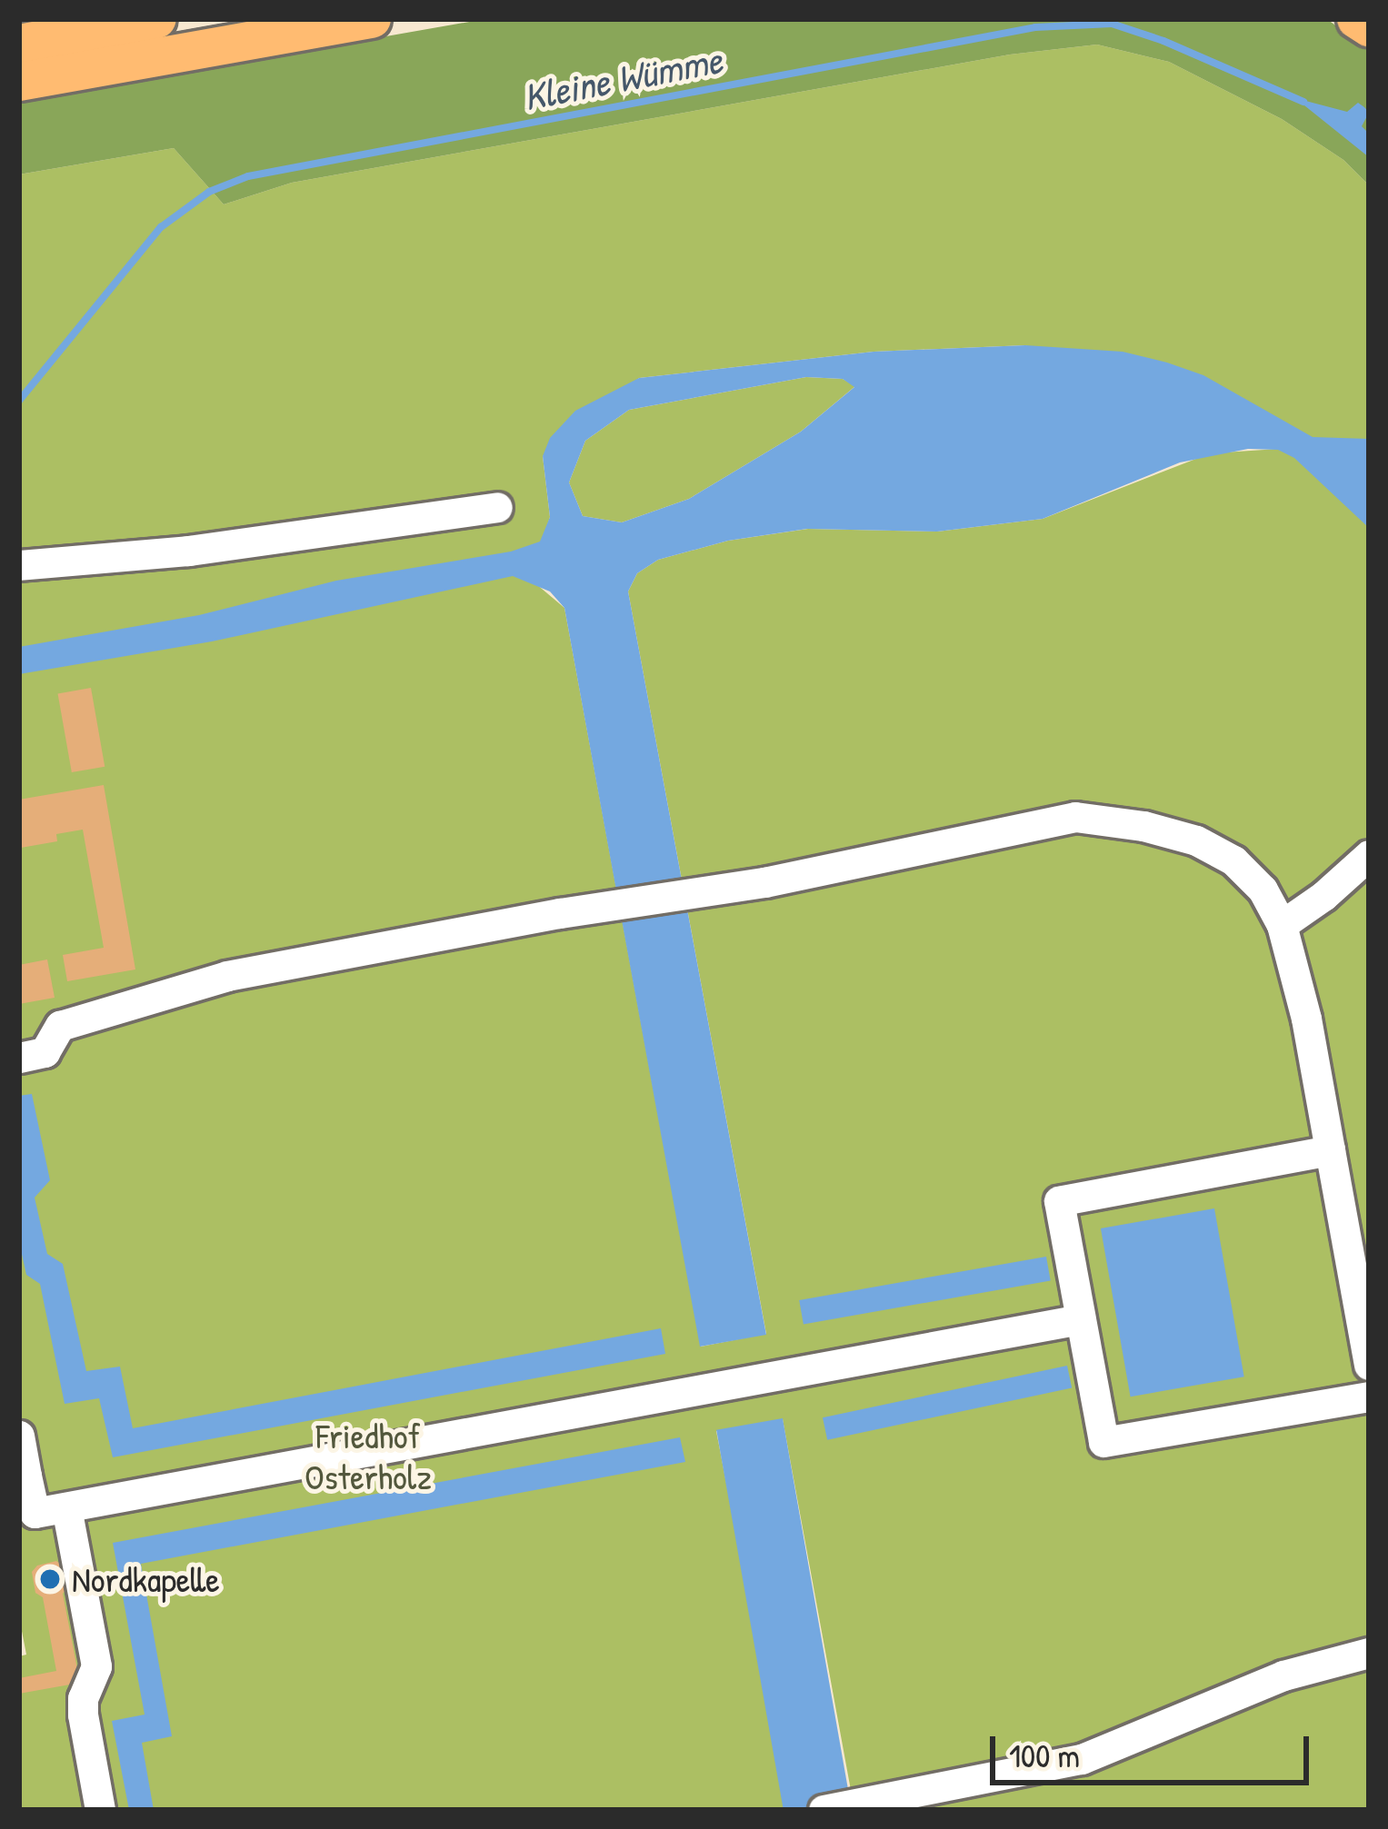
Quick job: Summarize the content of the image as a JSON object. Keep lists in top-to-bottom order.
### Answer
{
  "water": ["Kleine Wümme"],
  "parks": ["Friedhof Osterholz"],
  "places": ["Nordkapelle"],
  "scale_bar": "100 m"
}
